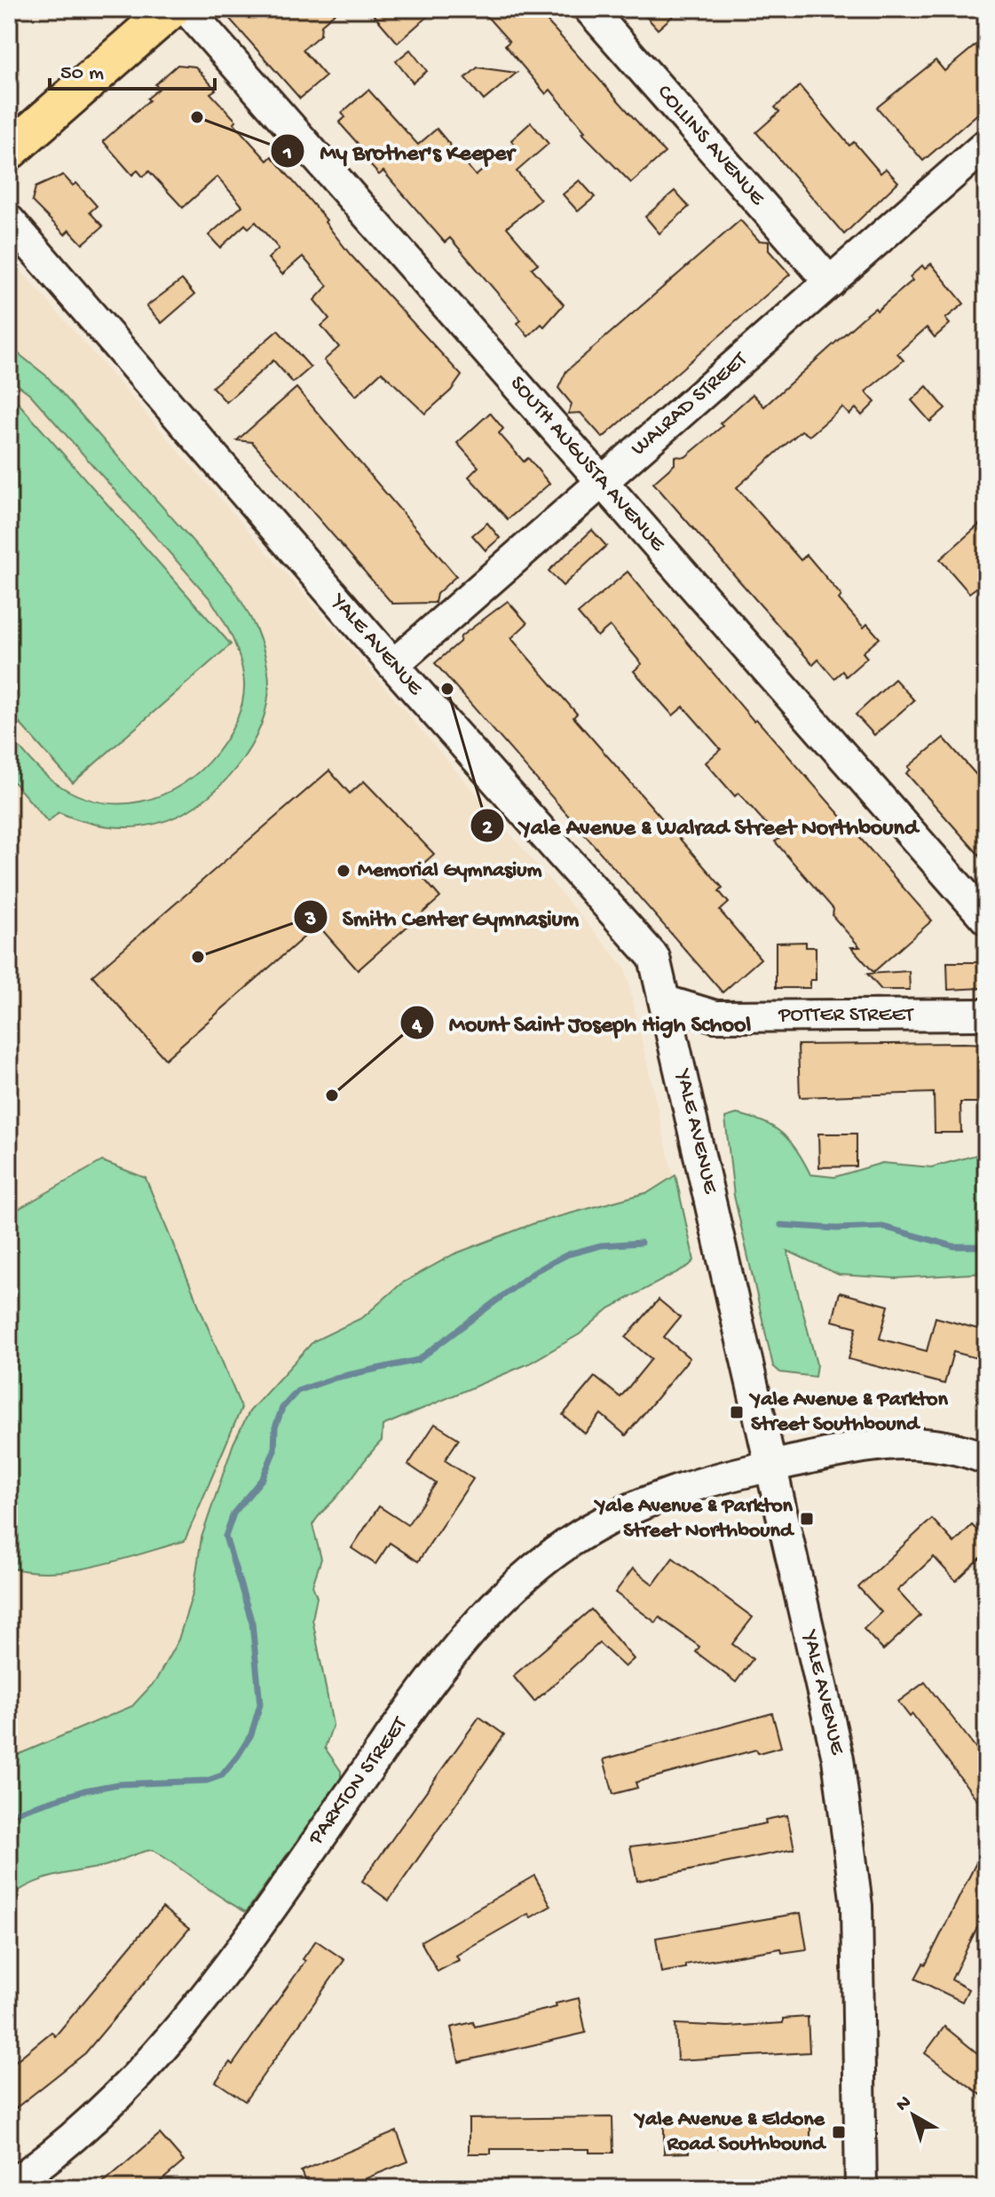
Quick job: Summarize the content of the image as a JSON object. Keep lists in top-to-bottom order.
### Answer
{
  "streets": {
    "street": [
      "COLLINS AVENUE",
      "WALRAD STREET",
      "SOUTH AUGUSTA AVENUE",
      "YALE AVENUE",
      "POTTER STREET",
      "PARKTON STREET"
    ]
  },
  "crossings": [
    ["COLLINS AVENUE", "WALRAD STREET"],
    ["WALRAD STREET", "SOUTH AUGUSTA AVENUE"],
    ["WALRAD STREET", "YALE AVENUE"],
    ["YALE AVENUE", "POTTER STREET"],
    ["YALE AVENUE", "PARKTON STREET"]
  ],
  "places": {
    "other": [
      "My Brother's Keeper",
      "Yale Avenue & Walrad Street Northbound",
      "Memorial Gymnasium",
      "Smith Center Gymnasium",
      "Mount Saint Joseph High School"
    ],
    "transit": ["Yale Avenue & Parkton Street Southbound", "Yale Avenue & Parkton Street Northbound", "Yale Avenue & Eldone Road Southbound"]
  },
  "scale_bar": "50 m",
  "north": "top left"
}
